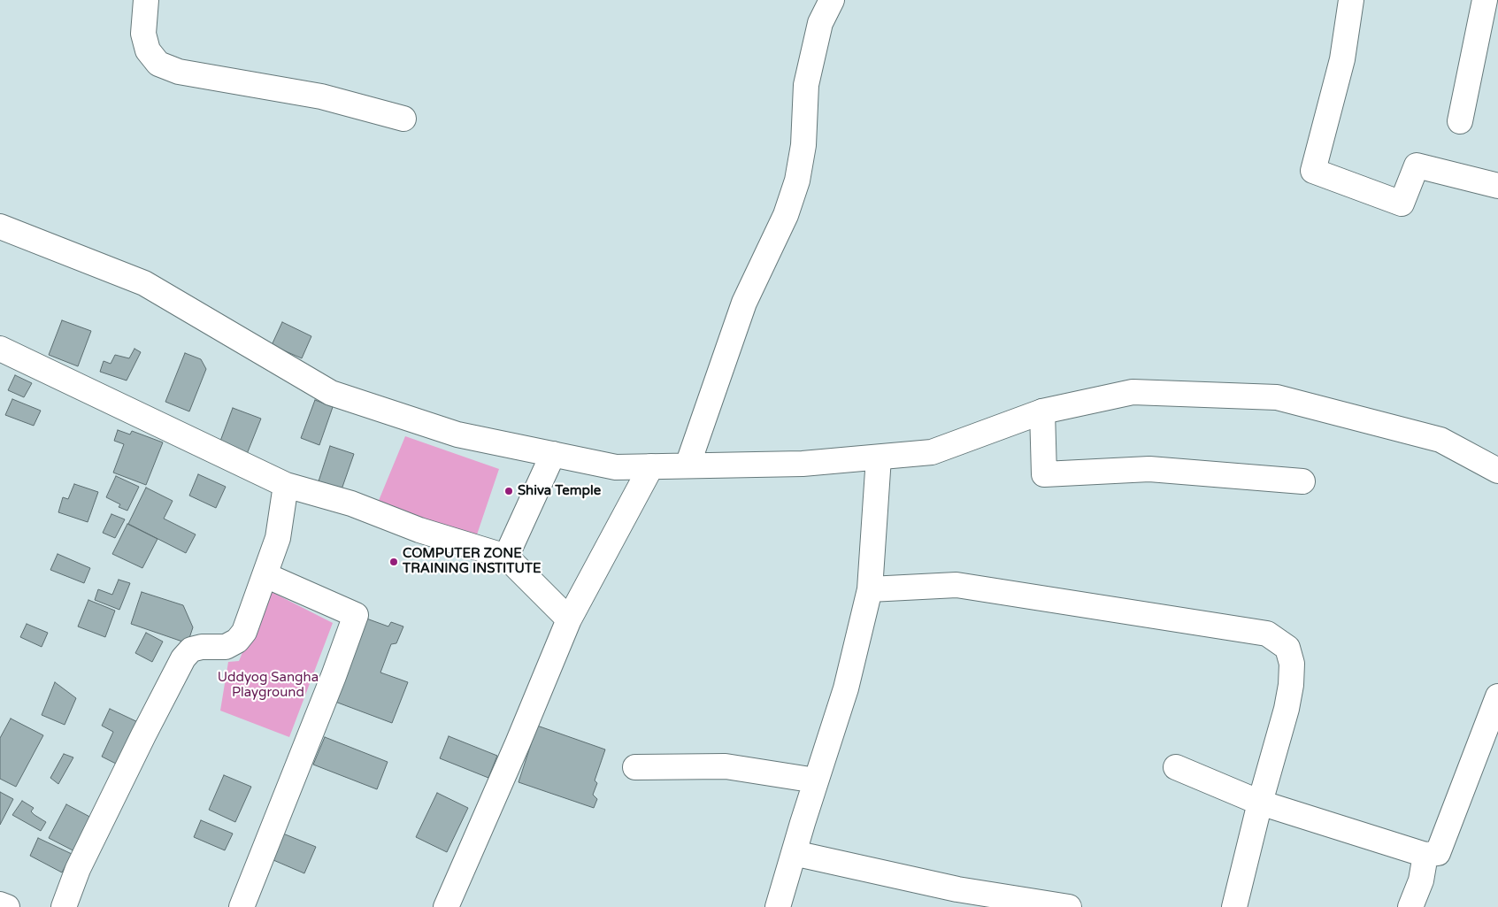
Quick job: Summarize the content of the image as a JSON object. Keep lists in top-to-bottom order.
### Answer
{
  "parks": ["Uddyog Sangha Playground"],
  "places": ["Shiva Temple", "COMPUTER ZONE TRAINING INSTITUTE"]
}
